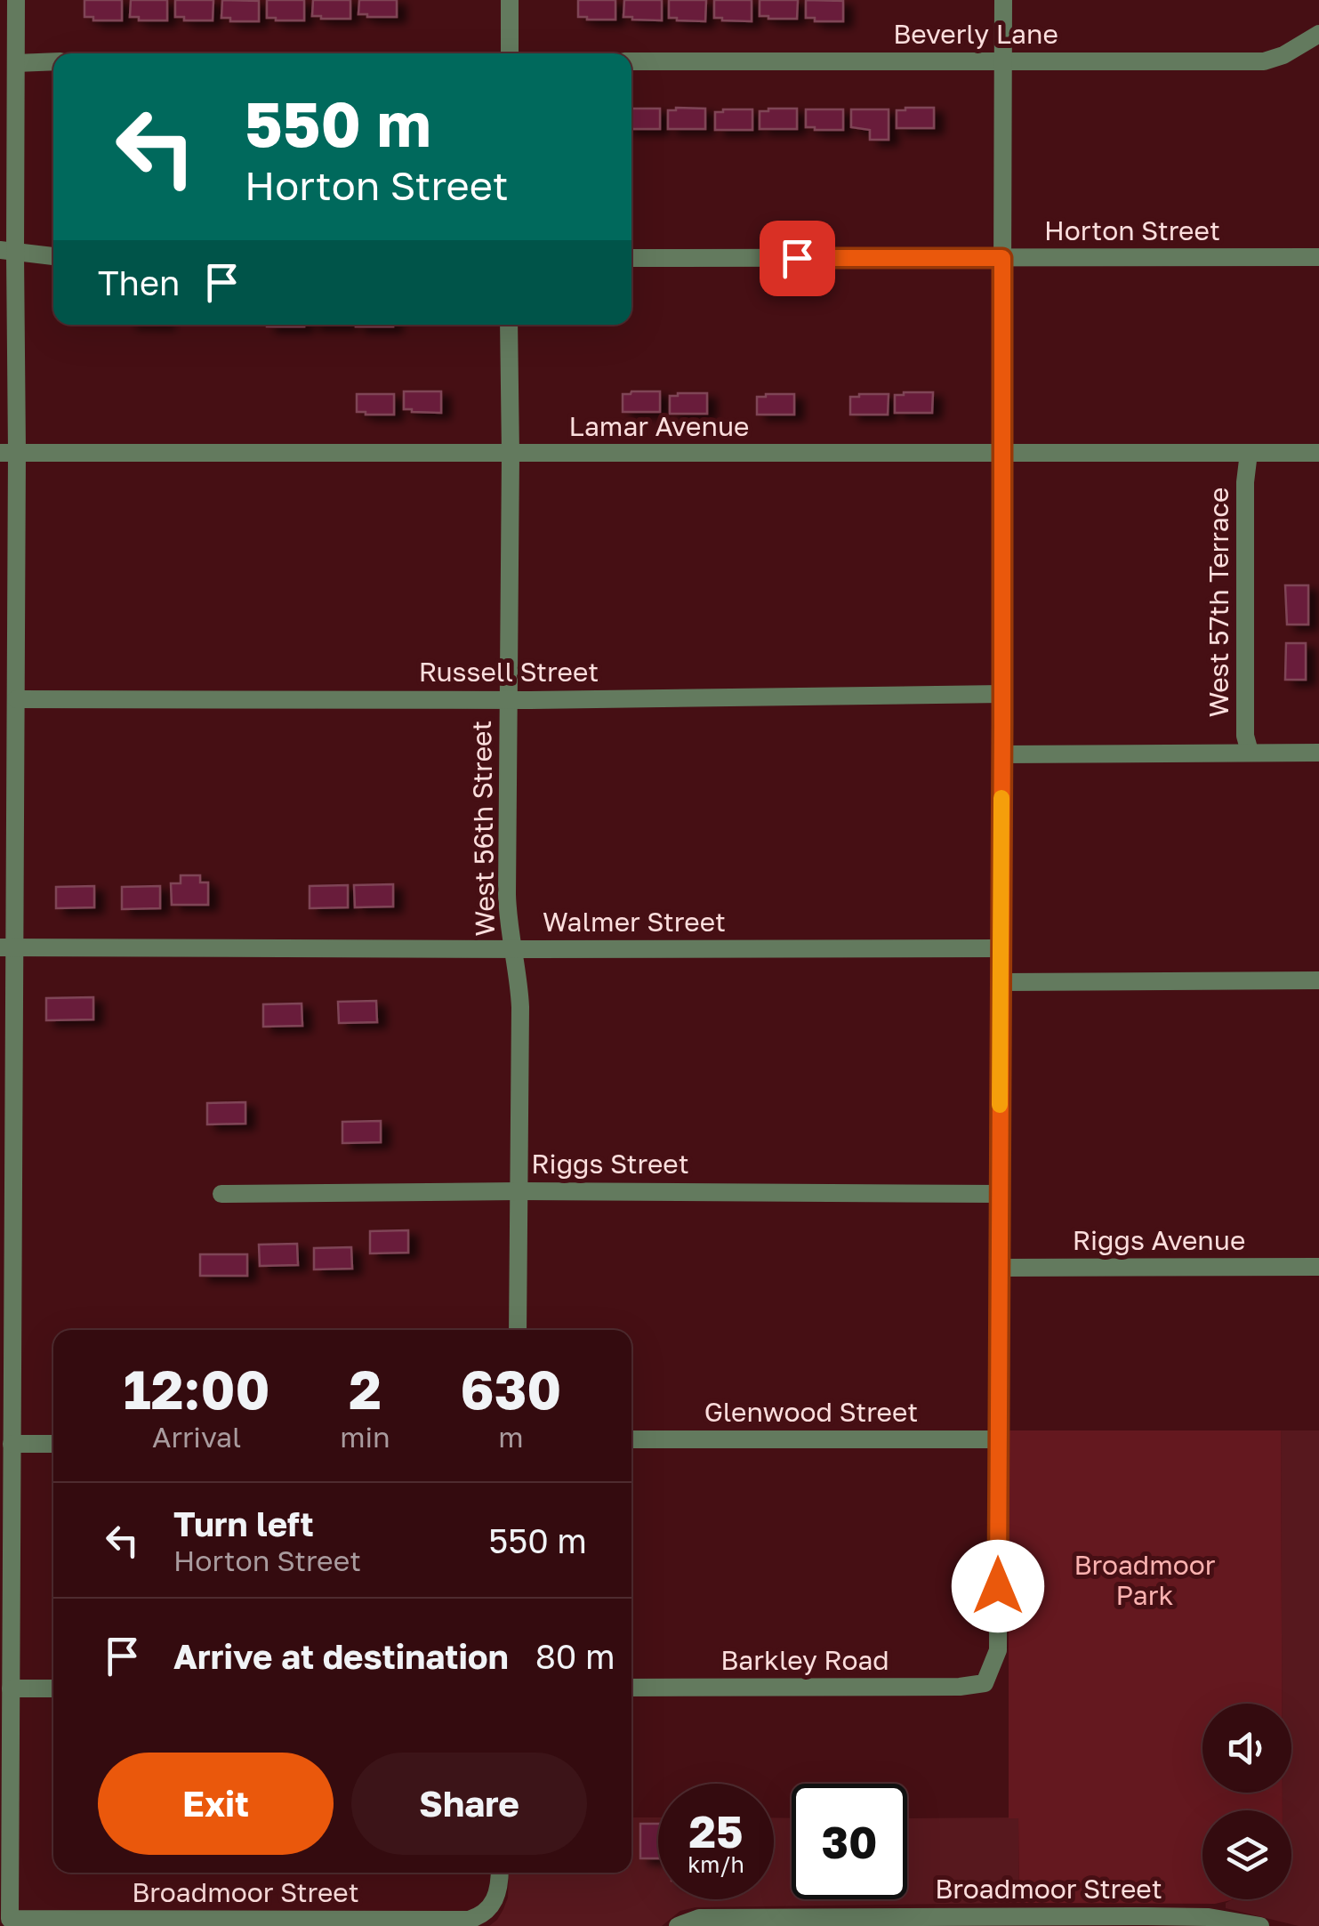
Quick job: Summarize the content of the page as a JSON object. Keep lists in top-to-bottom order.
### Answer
{
  "streets": {
    "street": [
      "Beverly Lane",
      "Horton Street",
      "Lamar Avenue",
      "West 57th Terrace",
      "Russell Street",
      "West 56th Street",
      "Walmer Street",
      "Riggs Street",
      "Riggs Avenue",
      "Glenwood Street",
      "Barkley Road",
      "Broadmoor Street"
    ]
  },
  "crossings": [
    ["Lamar Avenue", "West 57th Terrace"],
    ["Lamar Avenue", "West 56th Street"],
    ["Russell Street", "West 56th Street"],
    ["West 56th Street", "Walmer Street"],
    ["West 56th Street", "Riggs Street"],
    ["Glenwood Street", "Barkley Road"]
  ],
  "parks": ["Broadmoor Park"],
  "page": {
    "turn": ["550 m", "Horton Street"],
    "then": "Then",
    "eta": [
      "12:00",
      "Arrival",
      "2",
      "min",
      "630",
      "m"
    ],
    "list": [
      {
        "name": "Turn left",
        "note": "Horton Street",
        "value": "550 m"
      },
      {
        "name": "Arrive at destination",
        "value": "80 m"
      }
    ],
    "buttons": ["Exit", "Share"],
    "speed": "25 km/h",
    "limit": "30"
  }
}
